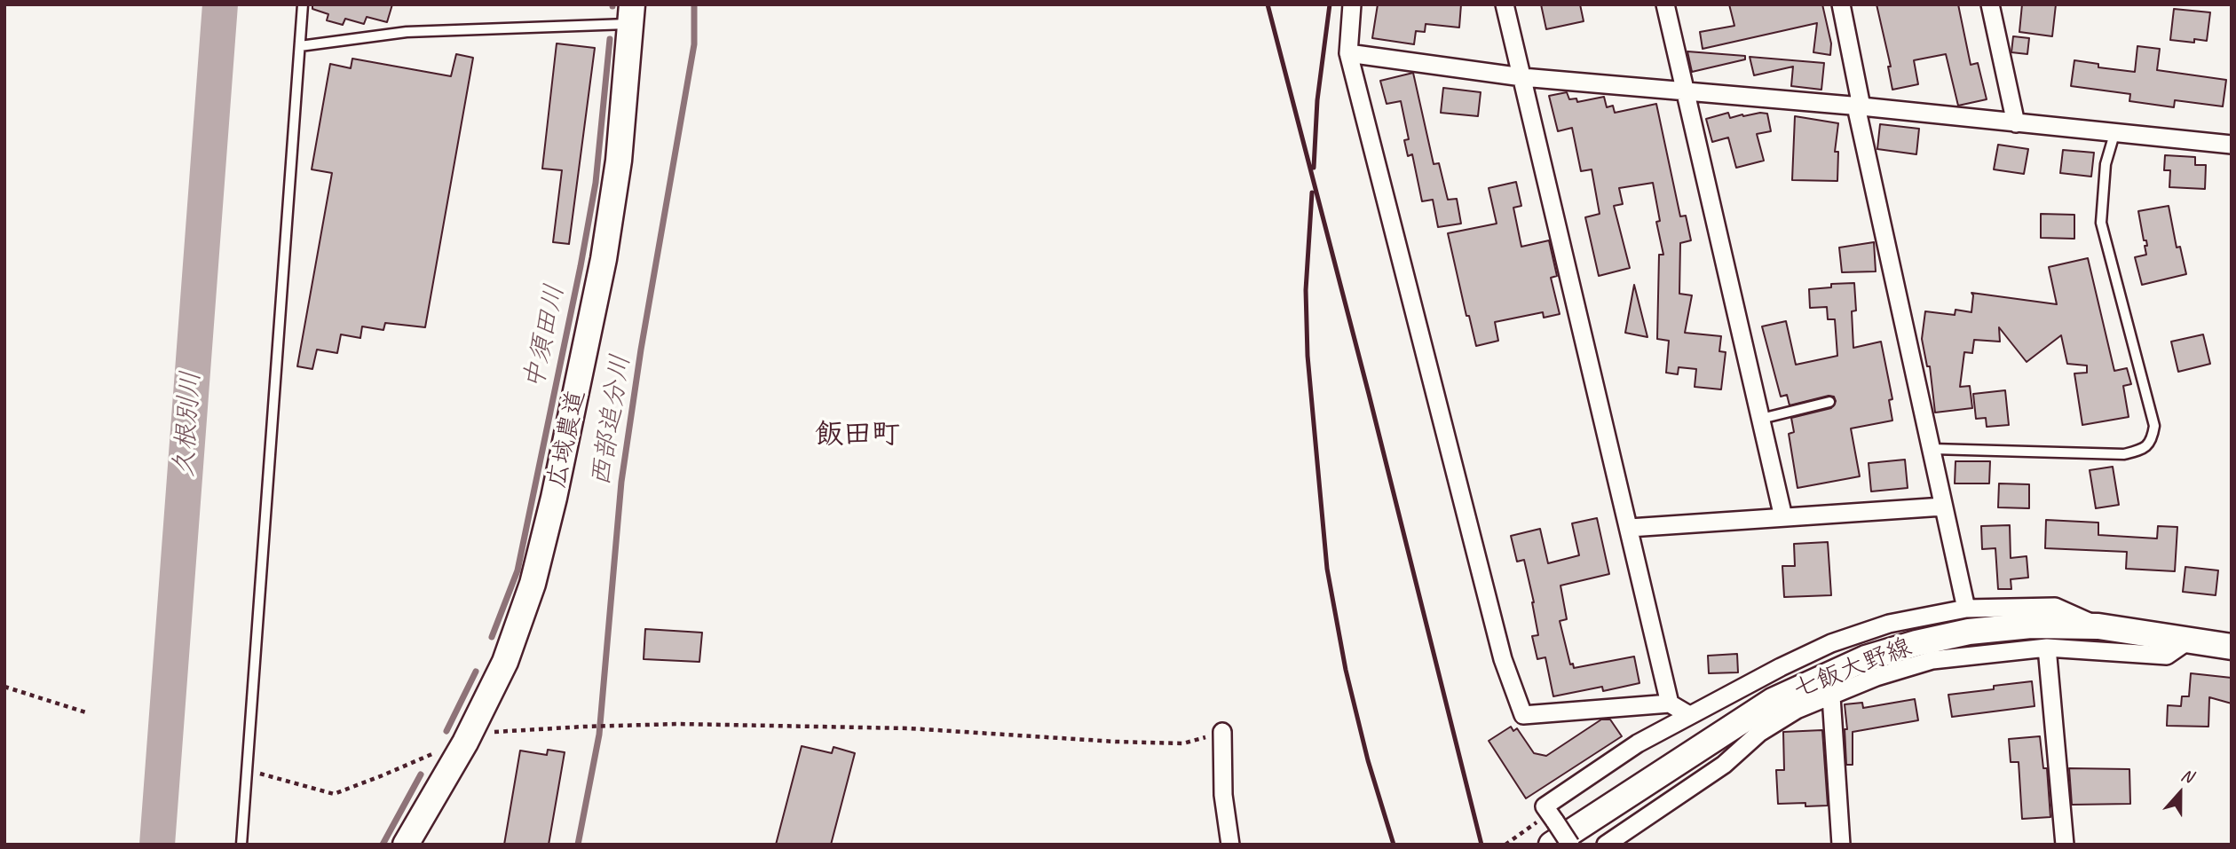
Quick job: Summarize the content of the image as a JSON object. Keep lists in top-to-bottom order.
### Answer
{
  "streets": {
    "street": ["広域農道", "七飯大野線"]
  },
  "districts": ["飯田町"],
  "water": ["中須田川", "西部追分川", "久根別川"],
  "north": "top"
}
